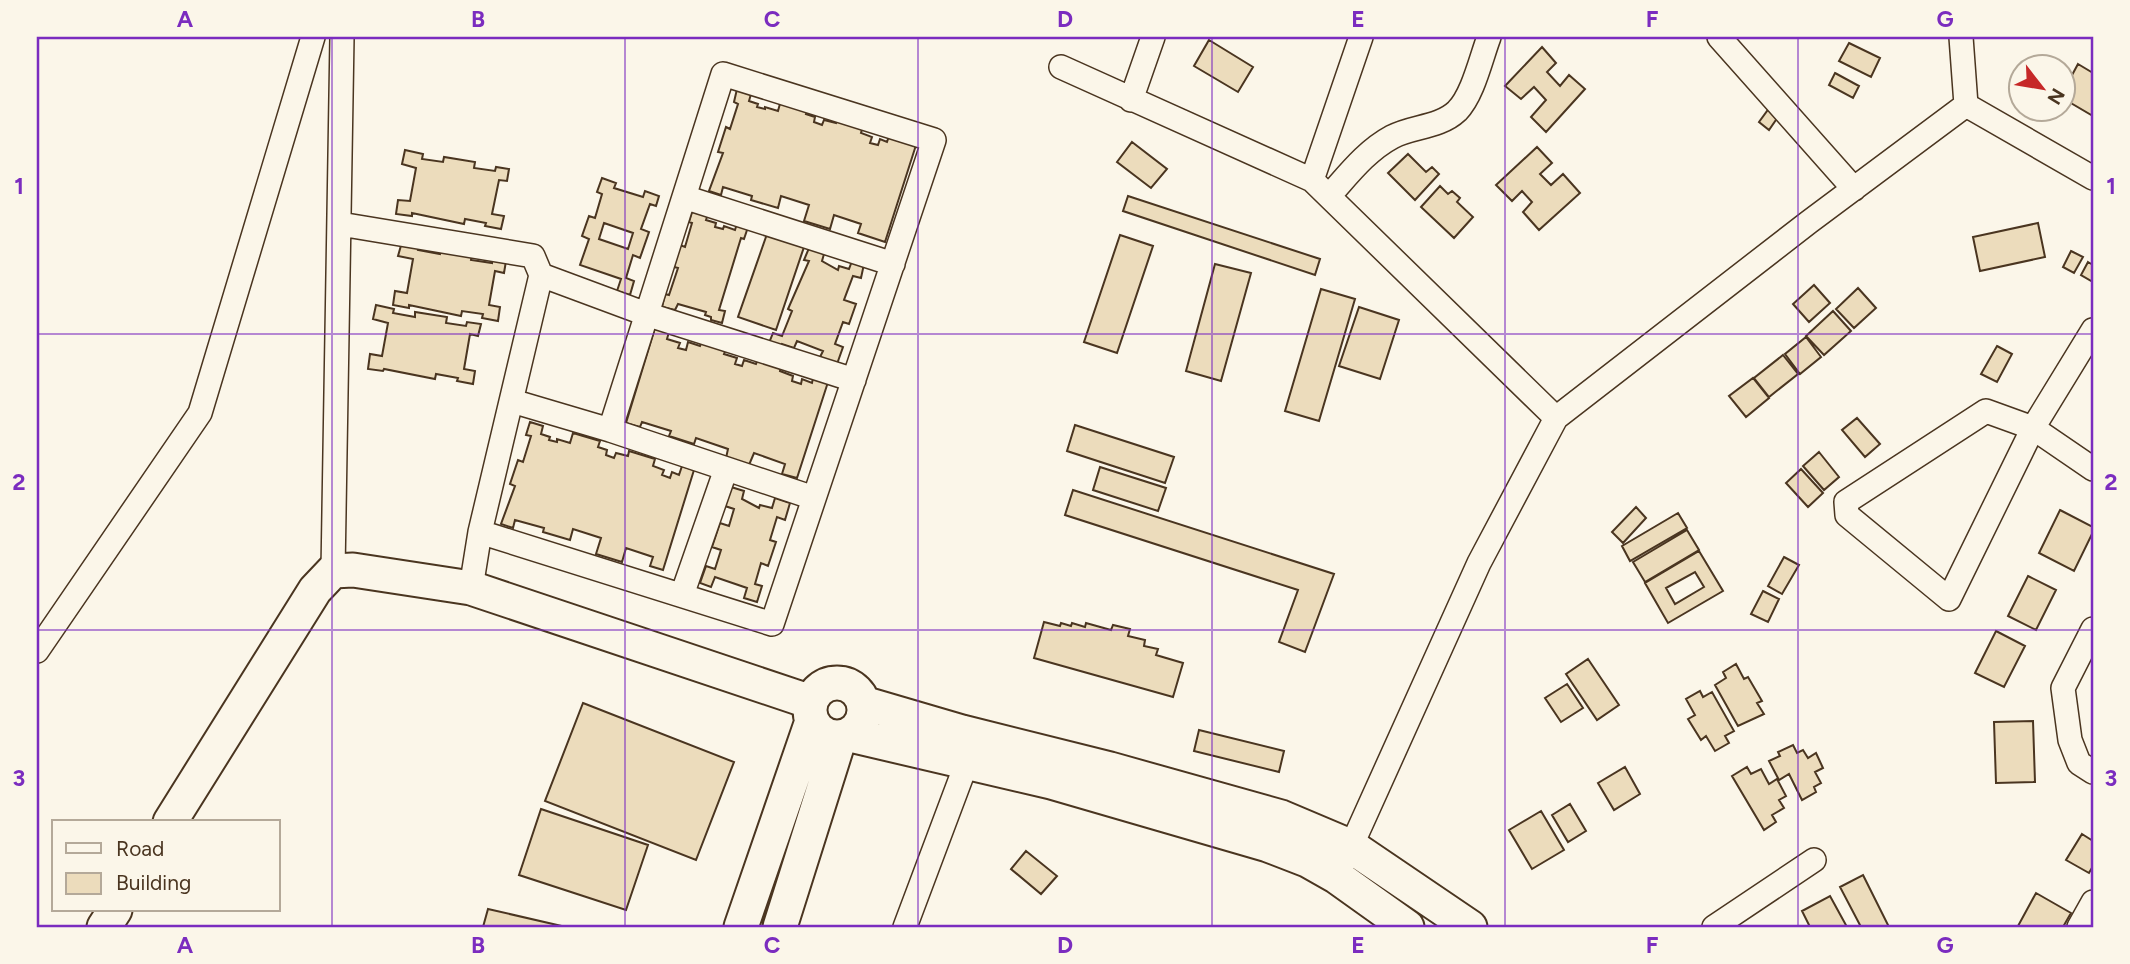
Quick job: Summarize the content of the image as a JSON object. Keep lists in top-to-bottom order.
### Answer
{
  "legend": ["Road", "Building"],
  "north": "bottom right",
  "grid": {
    "columns": [
      "A",
      "B",
      "C",
      "D",
      "E",
      "F",
      "G"
    ],
    "rows": ["1", "2", "3"]
  }
}
